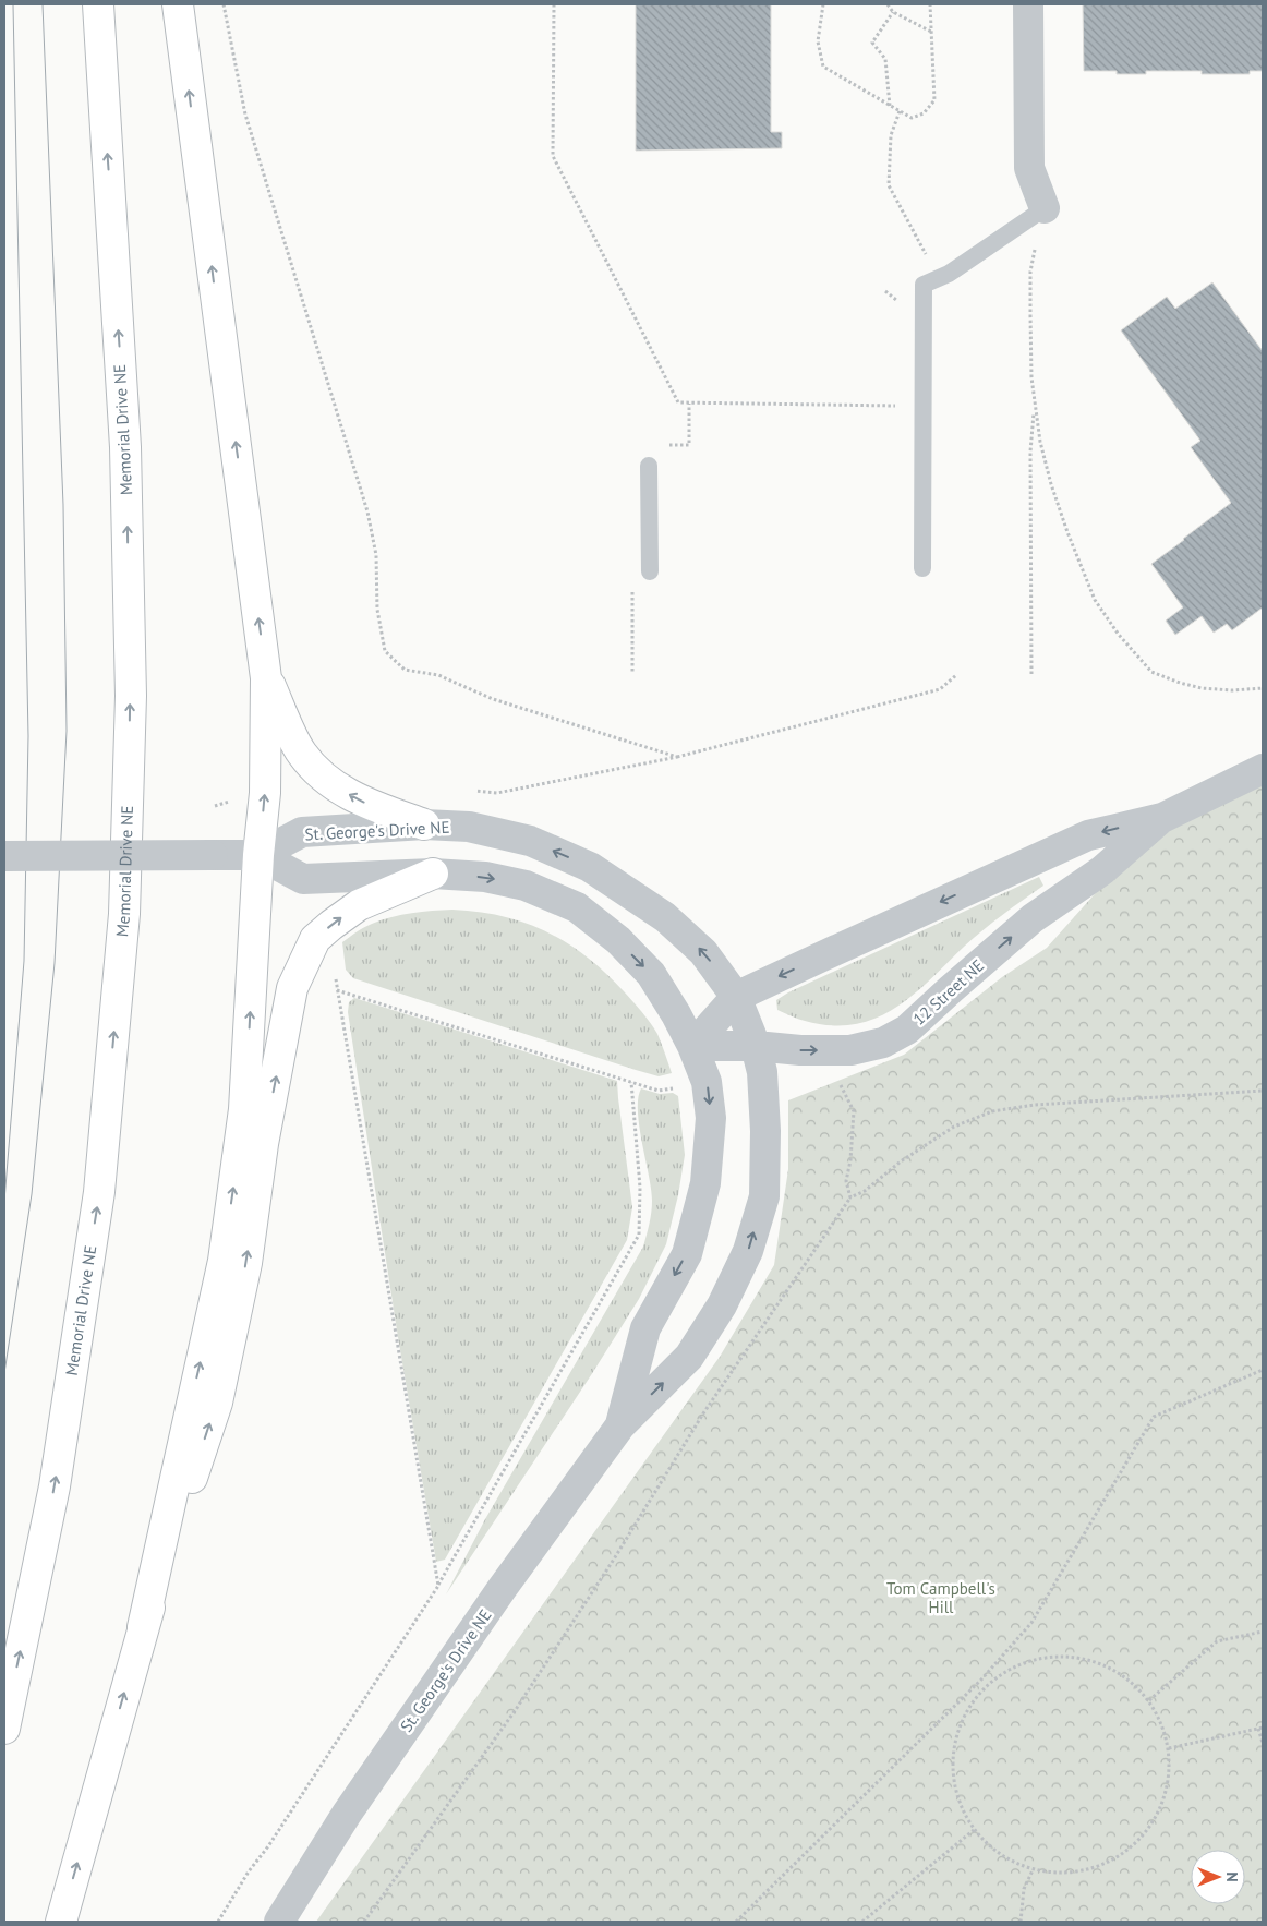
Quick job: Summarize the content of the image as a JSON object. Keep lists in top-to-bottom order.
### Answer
{
  "streets": {
    "highway": ["Memorial Drive NE"],
    "street": ["St. George's Drive NE", "12 Street NE"]
  },
  "crossings": [
    ["St. George's Drive NE", "12 Street NE"]
  ],
  "parks": ["Tom Campbell's Hill"],
  "north": "right"
}
